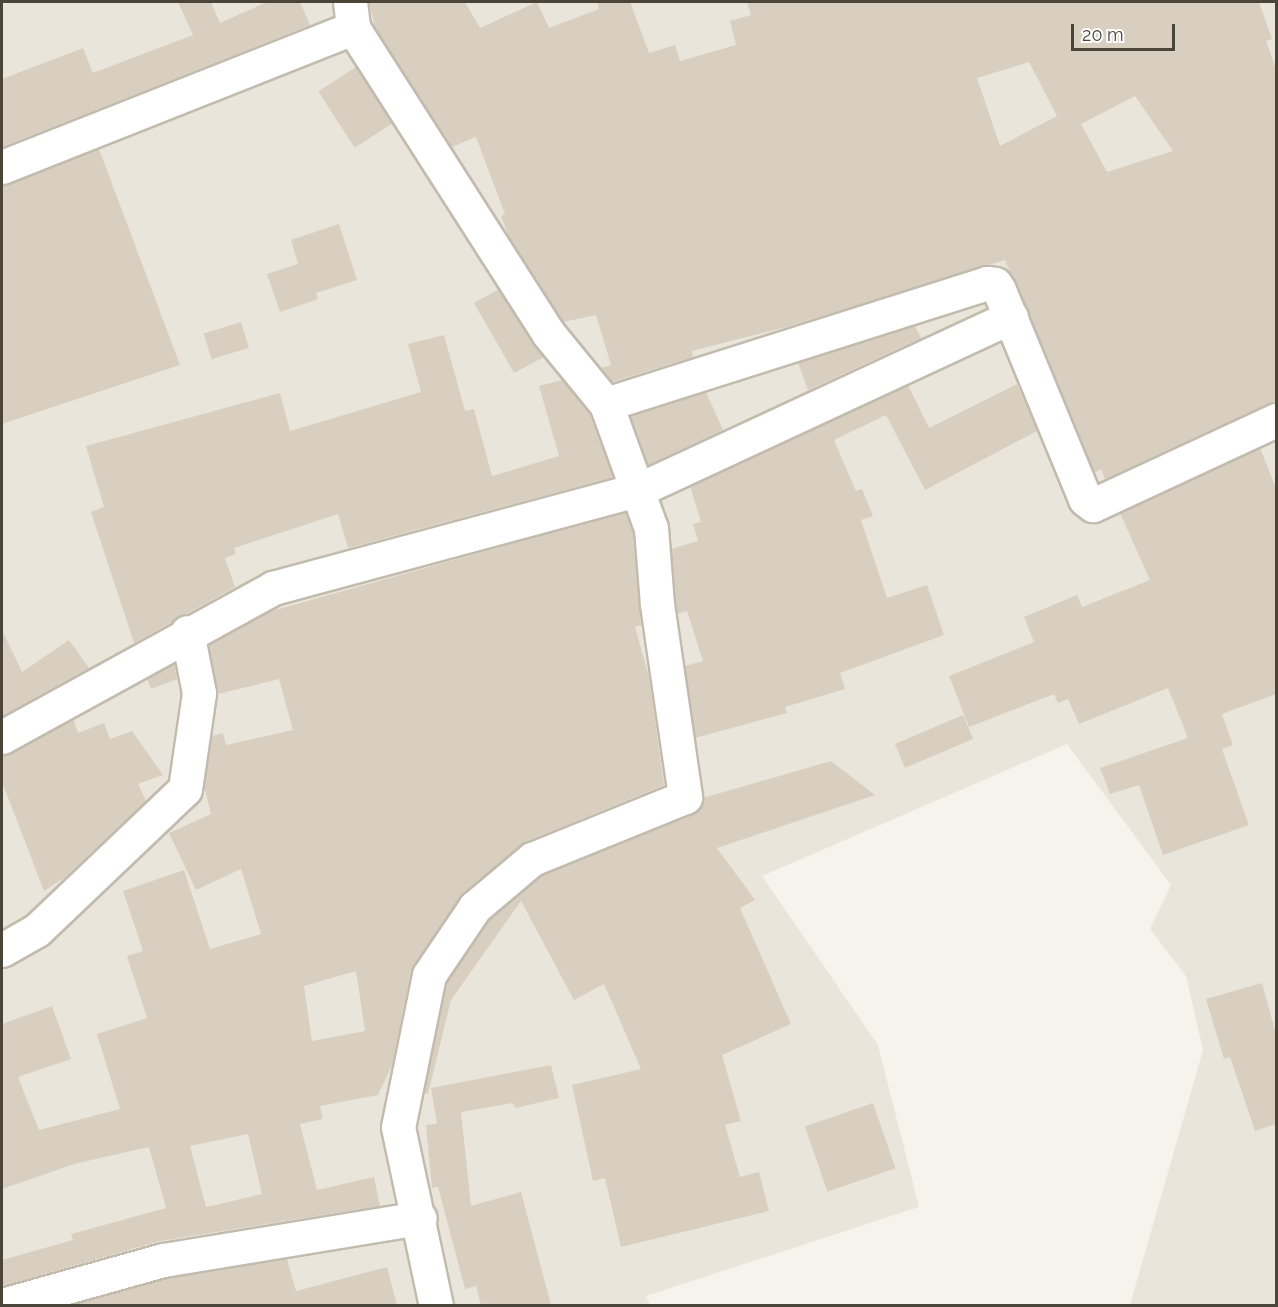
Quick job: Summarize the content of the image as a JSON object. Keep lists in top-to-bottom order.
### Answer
{
  "scale_bar": "20 m"
}
